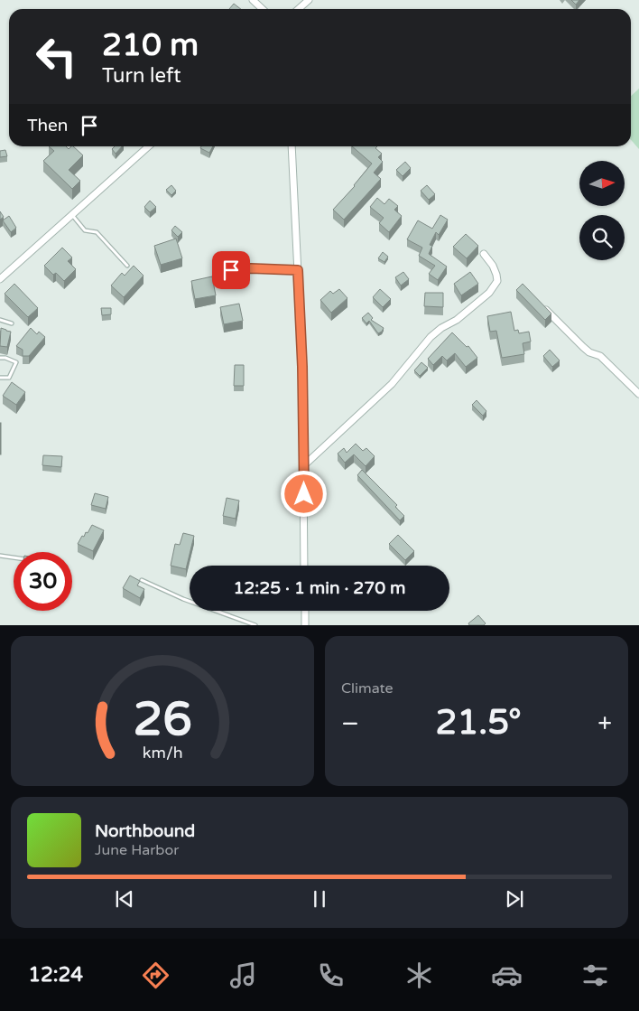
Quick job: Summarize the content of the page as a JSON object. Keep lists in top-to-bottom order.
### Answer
{
  "north": "right",
  "page": {
    "turn": ["210 m", "Turn left"],
    "then": "Then",
    "limit": "30",
    "trip": "12:25 · 1 min · 270 m",
    "tile": "Climate",
    "heat": ["−", "21.5°", "+"],
    "song": ["Northbound", "June Harbor"],
    "tabs": "12:24",
    "gauge": ["26", "km/h"]
  }
}
